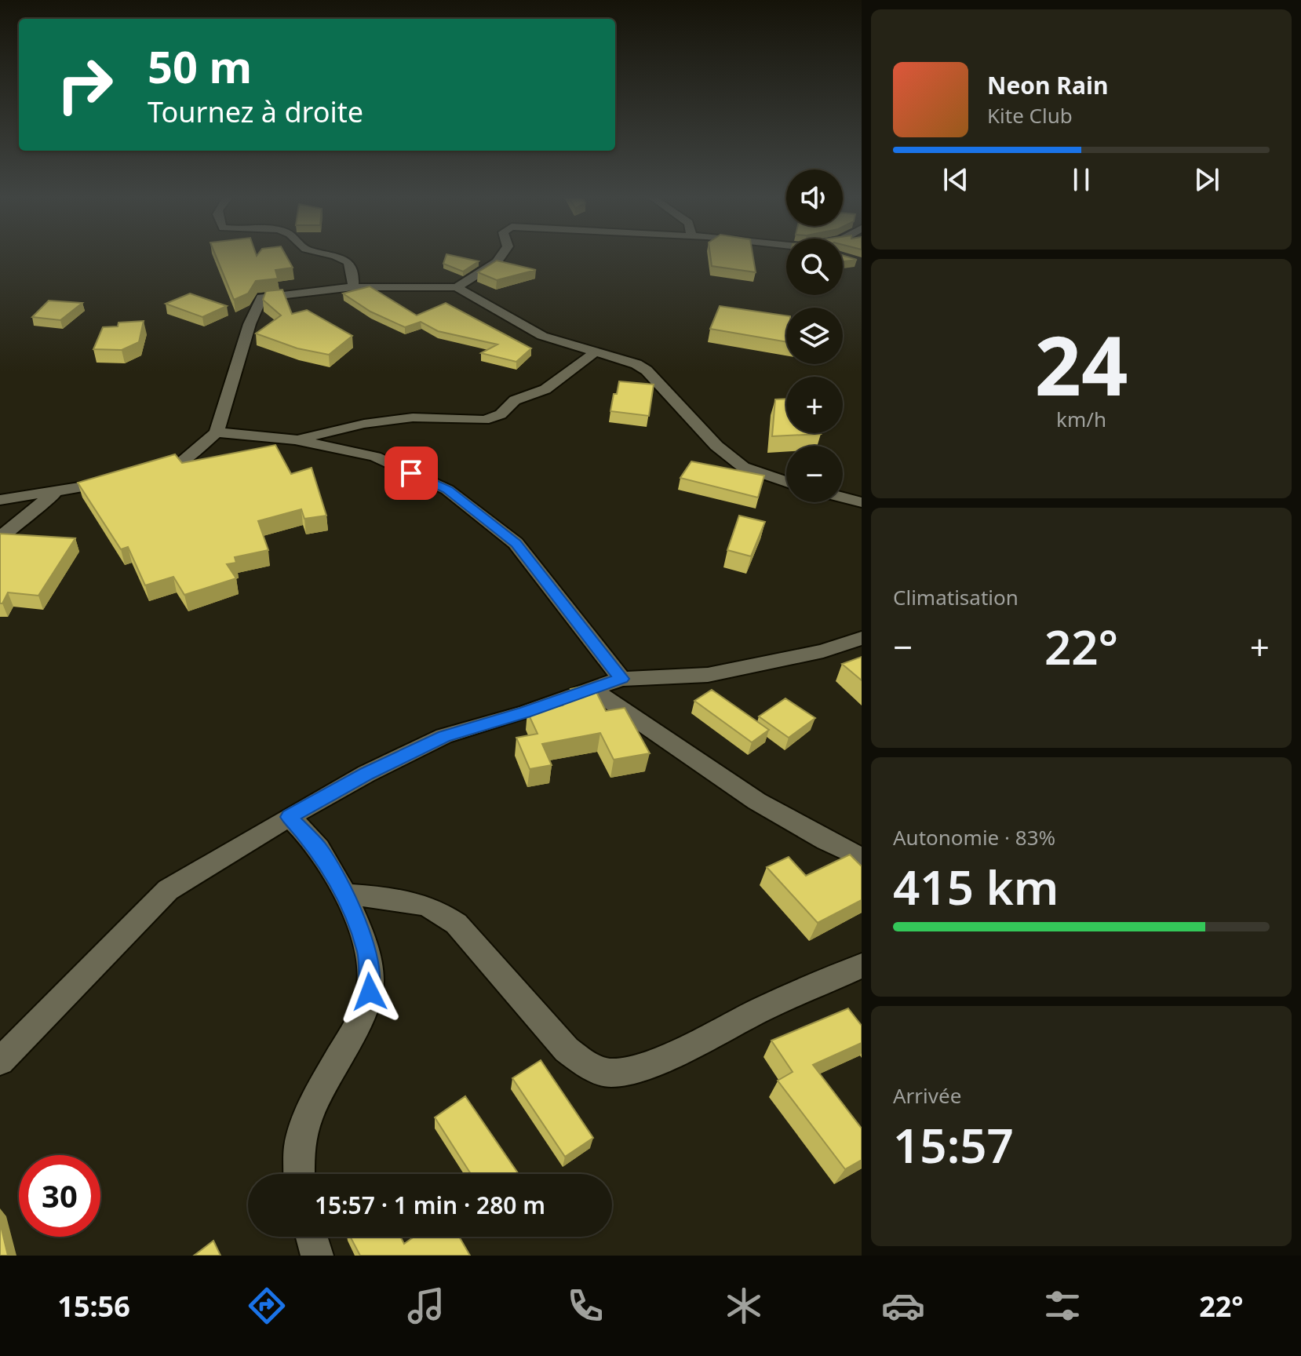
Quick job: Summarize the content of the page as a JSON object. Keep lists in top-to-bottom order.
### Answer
{
  "page": {
    "turn": ["50 m", "Tournez à droite"],
    "song": ["Neon Rain", "Kite Club"],
    "map_buttons": ["+", "−"],
    "tile": [
      ["24", "km/h"],
      "Climatisation",
      ["Autonomie · 83%", "415 km"],
      ["Arrivée", "15:57"]
    ],
    "heat": ["−", "22°", "+"],
    "limit": "30",
    "trip": "15:57 · 1 min · 280 m",
    "tabs": ["15:56", "22°"]
  }
}
